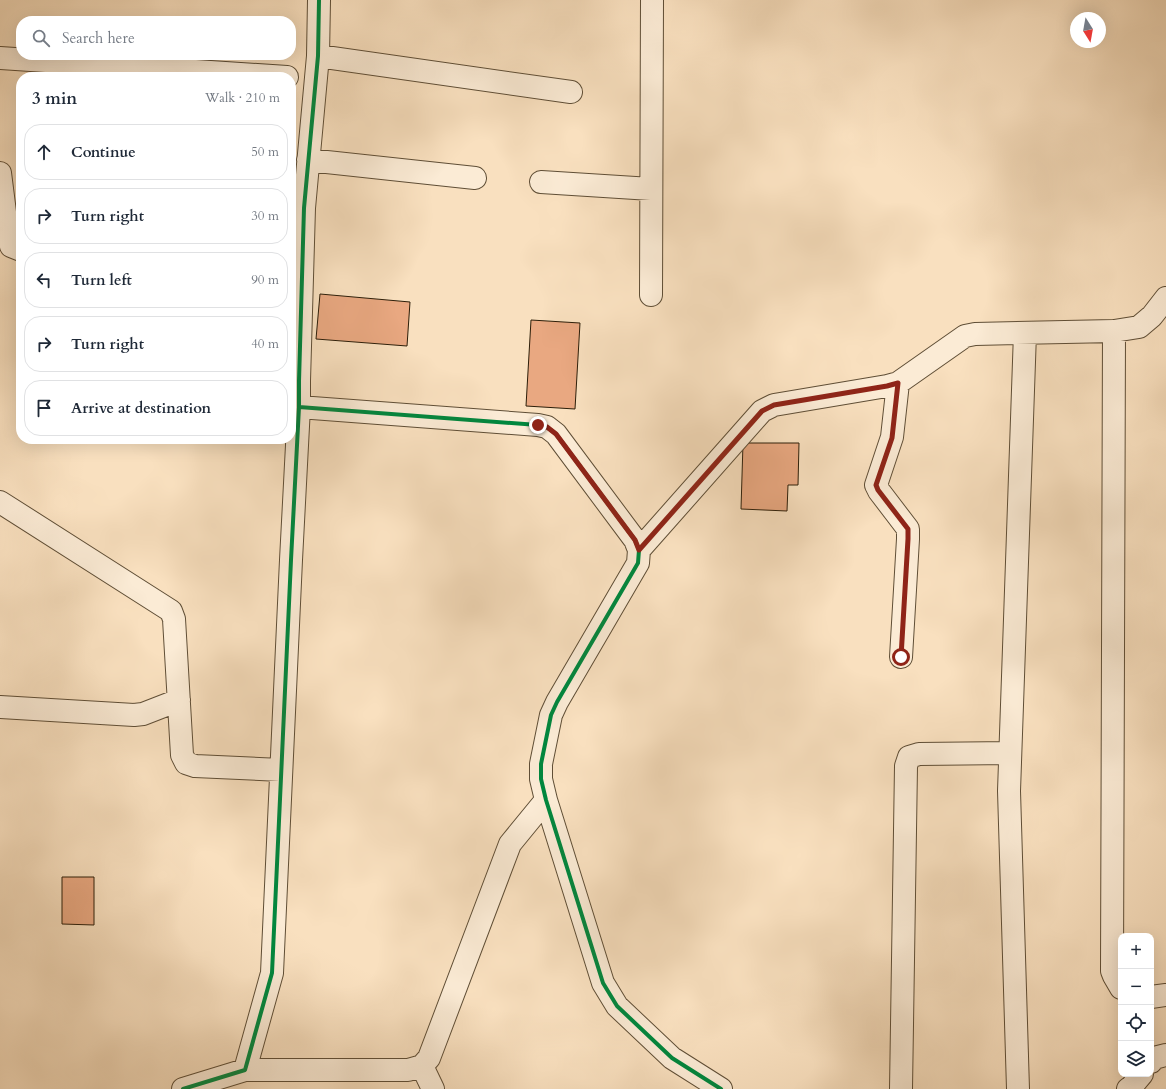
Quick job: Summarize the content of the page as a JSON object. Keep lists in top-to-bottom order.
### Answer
{
  "north": "bottom",
  "page": {
    "search": "Search here",
    "heading": ["3 min", "Walk · 210 m"],
    "list": [
      ["Continue", "50 m"],
      ["Turn right", "30 m"],
      ["Turn left", "90 m"],
      ["Turn right", "40 m"],
      "Arrive at destination"
    ],
    "map_buttons": ["+", "−"]
  }
}
